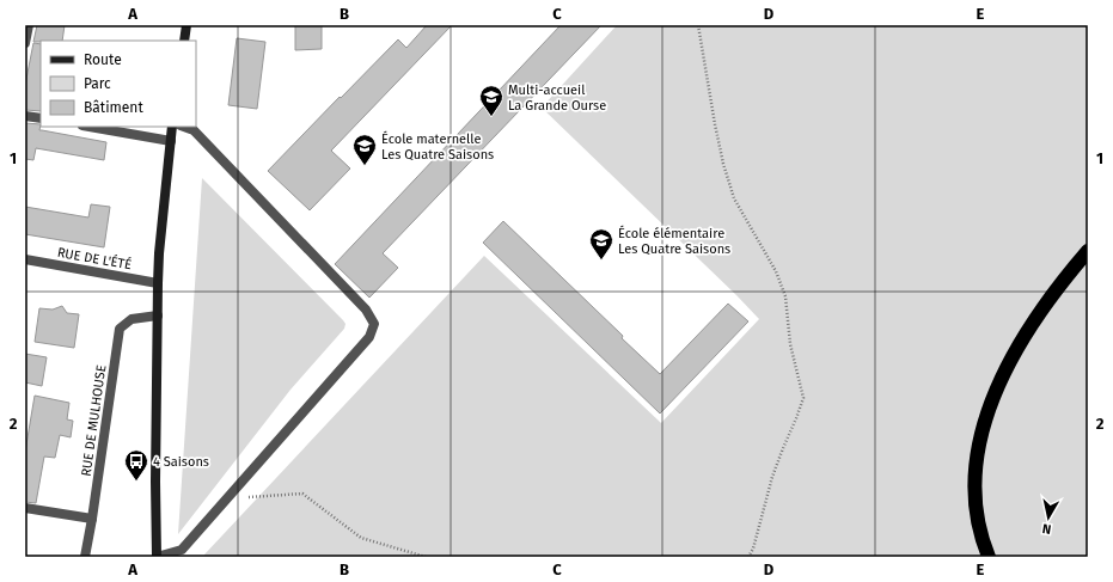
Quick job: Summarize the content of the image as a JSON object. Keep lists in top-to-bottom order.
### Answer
{
  "streets": {
    "street": ["RUE DE L'ÉTÉ", "RUE DE MULHOUSE"]
  },
  "places": {
    "school or university": ["Multi-accueil La Grande Ourse", "École maternelle Les Quatre Saisons", "École élémentaire Les Quatre Saisons"],
    "bus stop": ["4 Saisons"]
  },
  "legend": ["Route", "Parc", "Bâtiment"],
  "north": "bottom",
  "grid": {
    "columns": [
      "A",
      "B",
      "C",
      "D",
      "E"
    ],
    "rows": ["1", "2"]
  }
}
